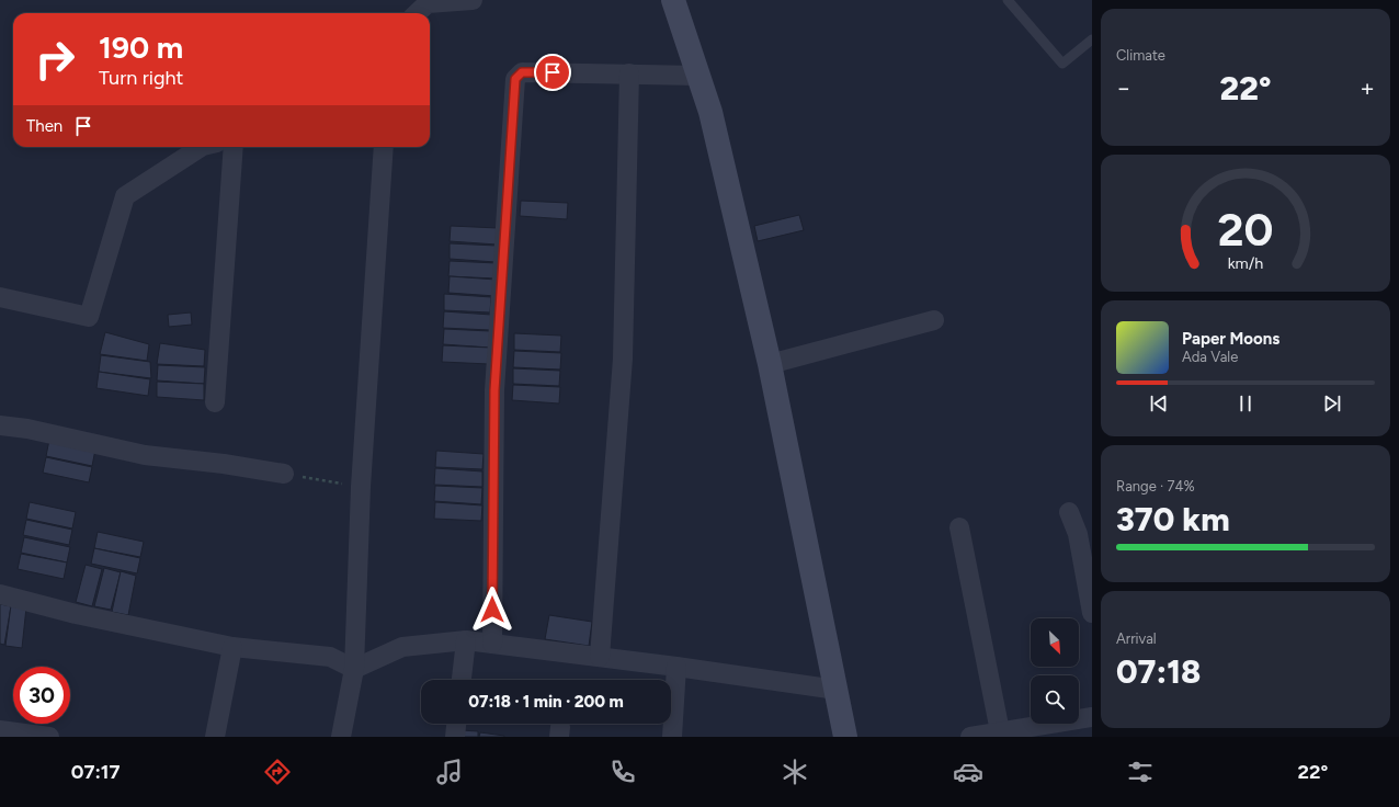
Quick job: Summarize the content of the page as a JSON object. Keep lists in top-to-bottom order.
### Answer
{
  "north": "bottom right",
  "page": {
    "tile": [
      "Climate",
      ["Range · 74%", "370 km"],
      ["Arrival", "07:18"]
    ],
    "turn": ["190 m", "Turn right"],
    "heat": ["−", "22°", "+"],
    "then": "Then",
    "song": ["Paper Moons", "Ada Vale"],
    "limit": "30",
    "trip": "07:18 · 1 min · 200 m",
    "tabs": ["07:17", "22°"],
    "gauge": ["20", "km/h"]
  }
}
